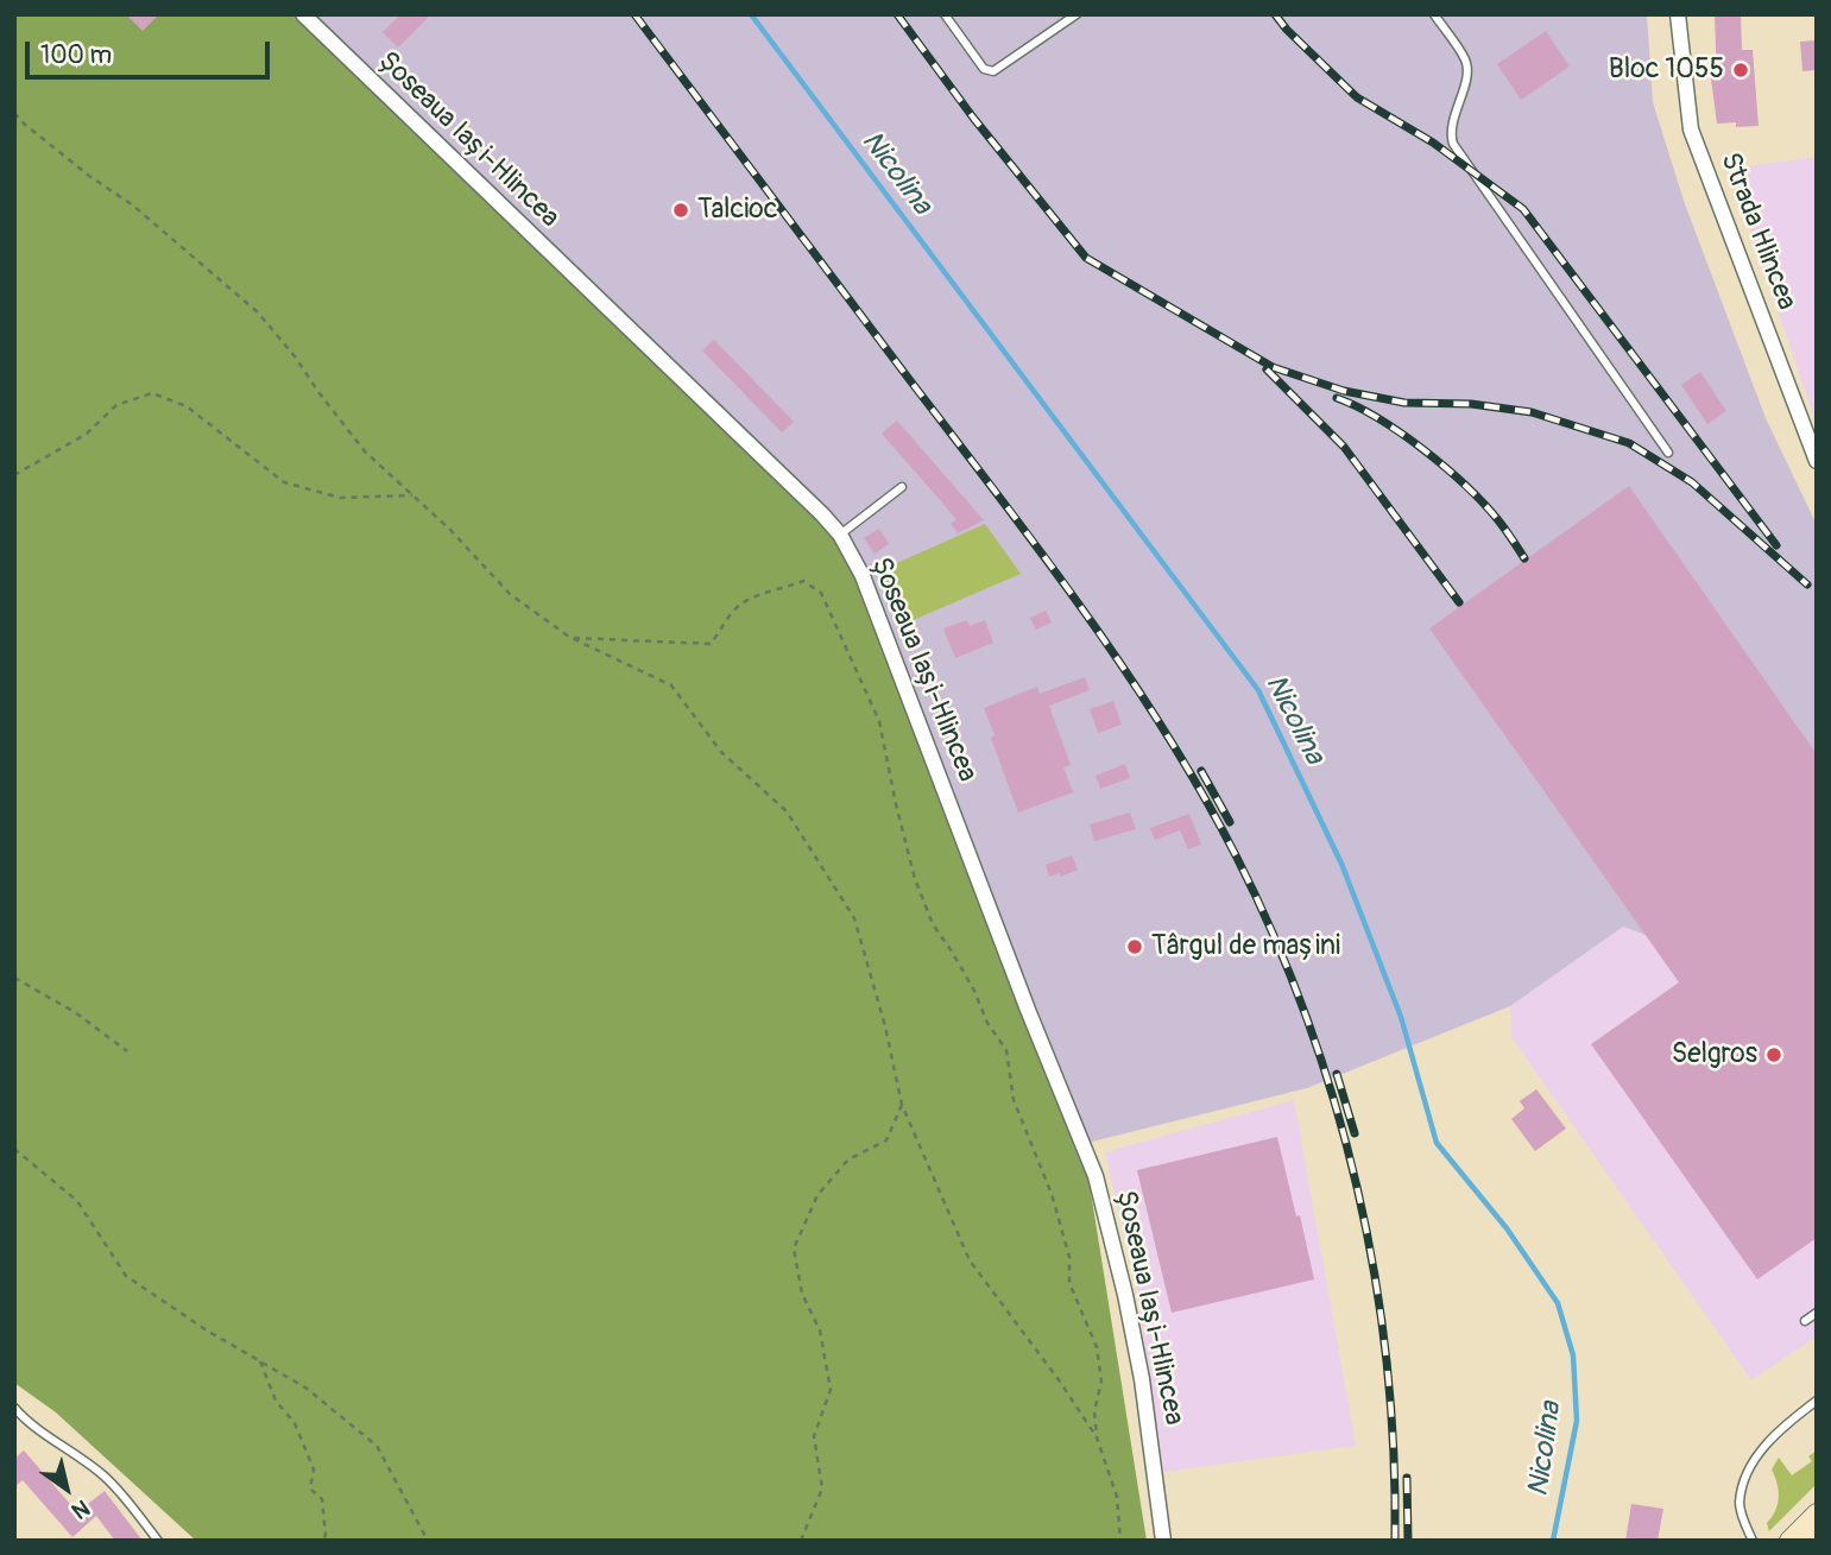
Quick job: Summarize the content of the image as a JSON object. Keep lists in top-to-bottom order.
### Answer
{
  "streets": {
    "street": ["Șoseaua Iași-Hlincea", "Strada Hlincea"]
  },
  "water": ["Nicolina"],
  "places": [
    "Bloc 1055",
    "Talcioc",
    "Târgul de mașini",
    "Selgros"
  ],
  "scale_bar": "100 m",
  "north": "bottom right"
}
